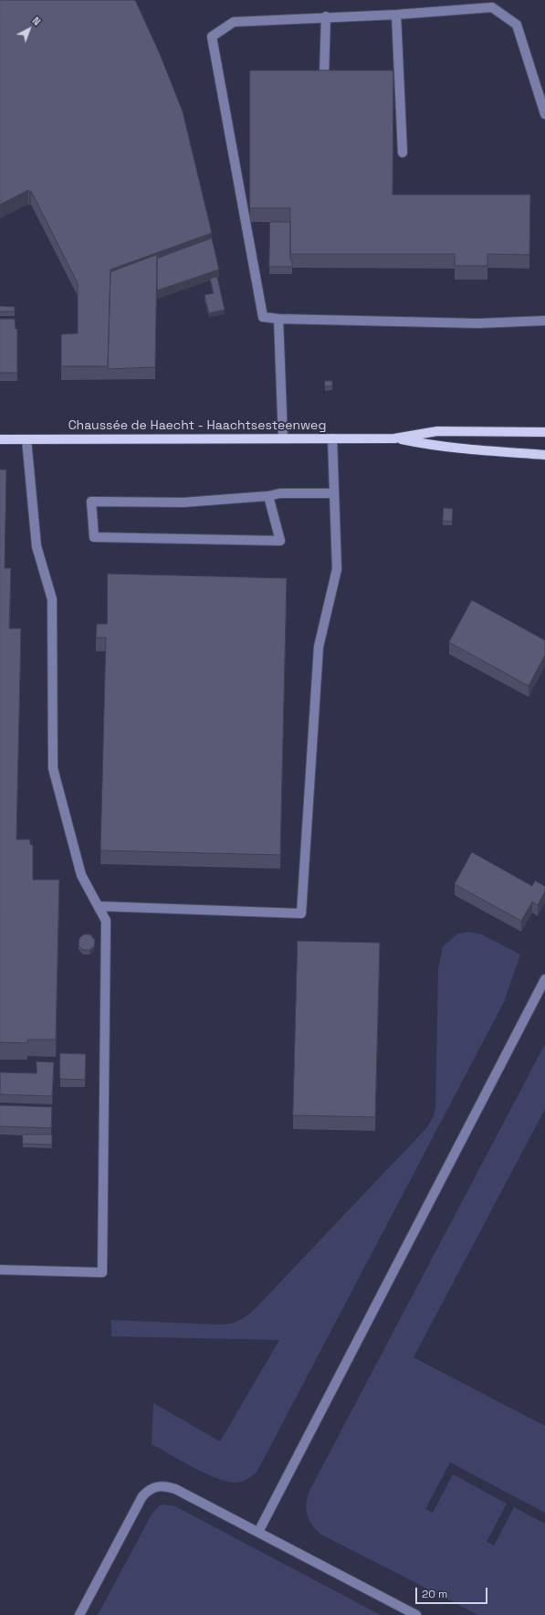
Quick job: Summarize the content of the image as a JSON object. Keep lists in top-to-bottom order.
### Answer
{
  "streets": {
    "main road": ["Chaussée de Haecht - Haachtsesteenweg"]
  },
  "scale_bar": "20 m",
  "north": "top right"
}
